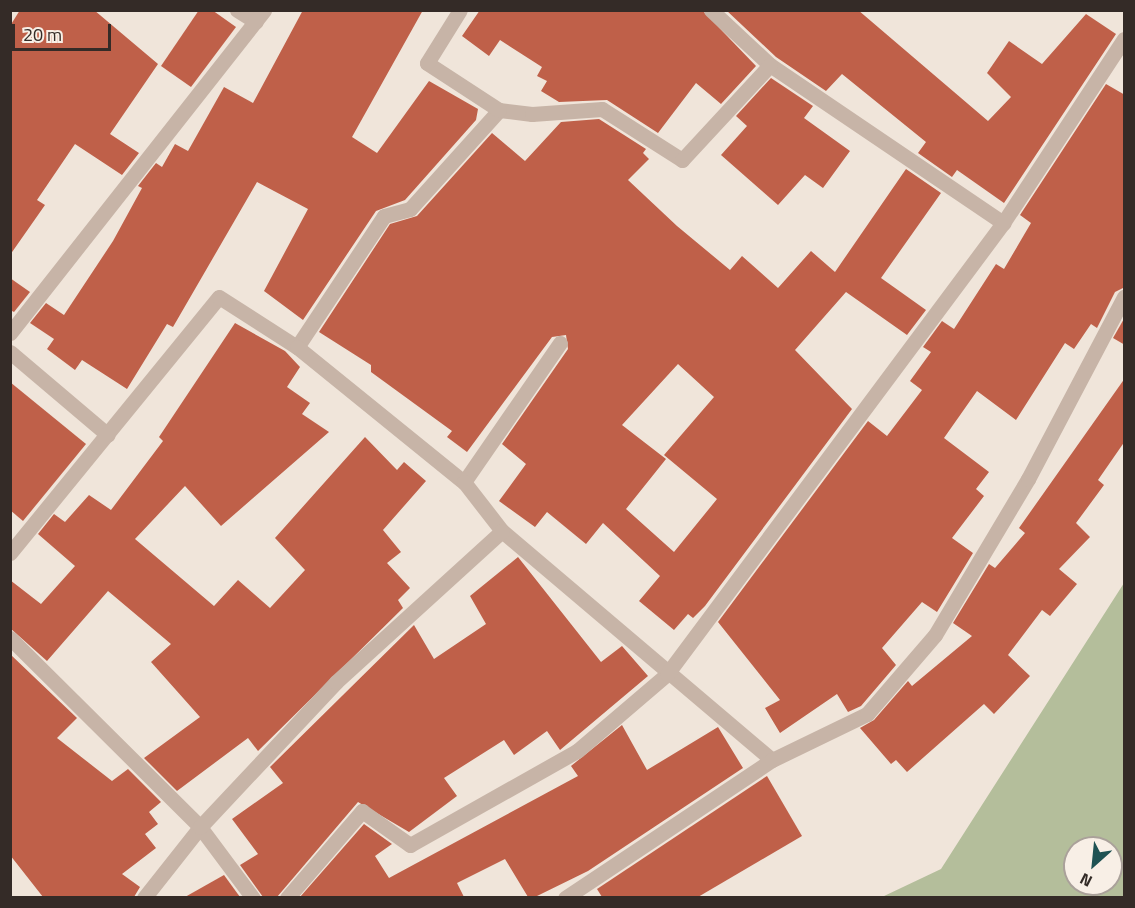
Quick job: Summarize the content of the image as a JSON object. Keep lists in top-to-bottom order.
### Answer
{
  "scale_bar": "20 m",
  "north": "bottom left"
}
